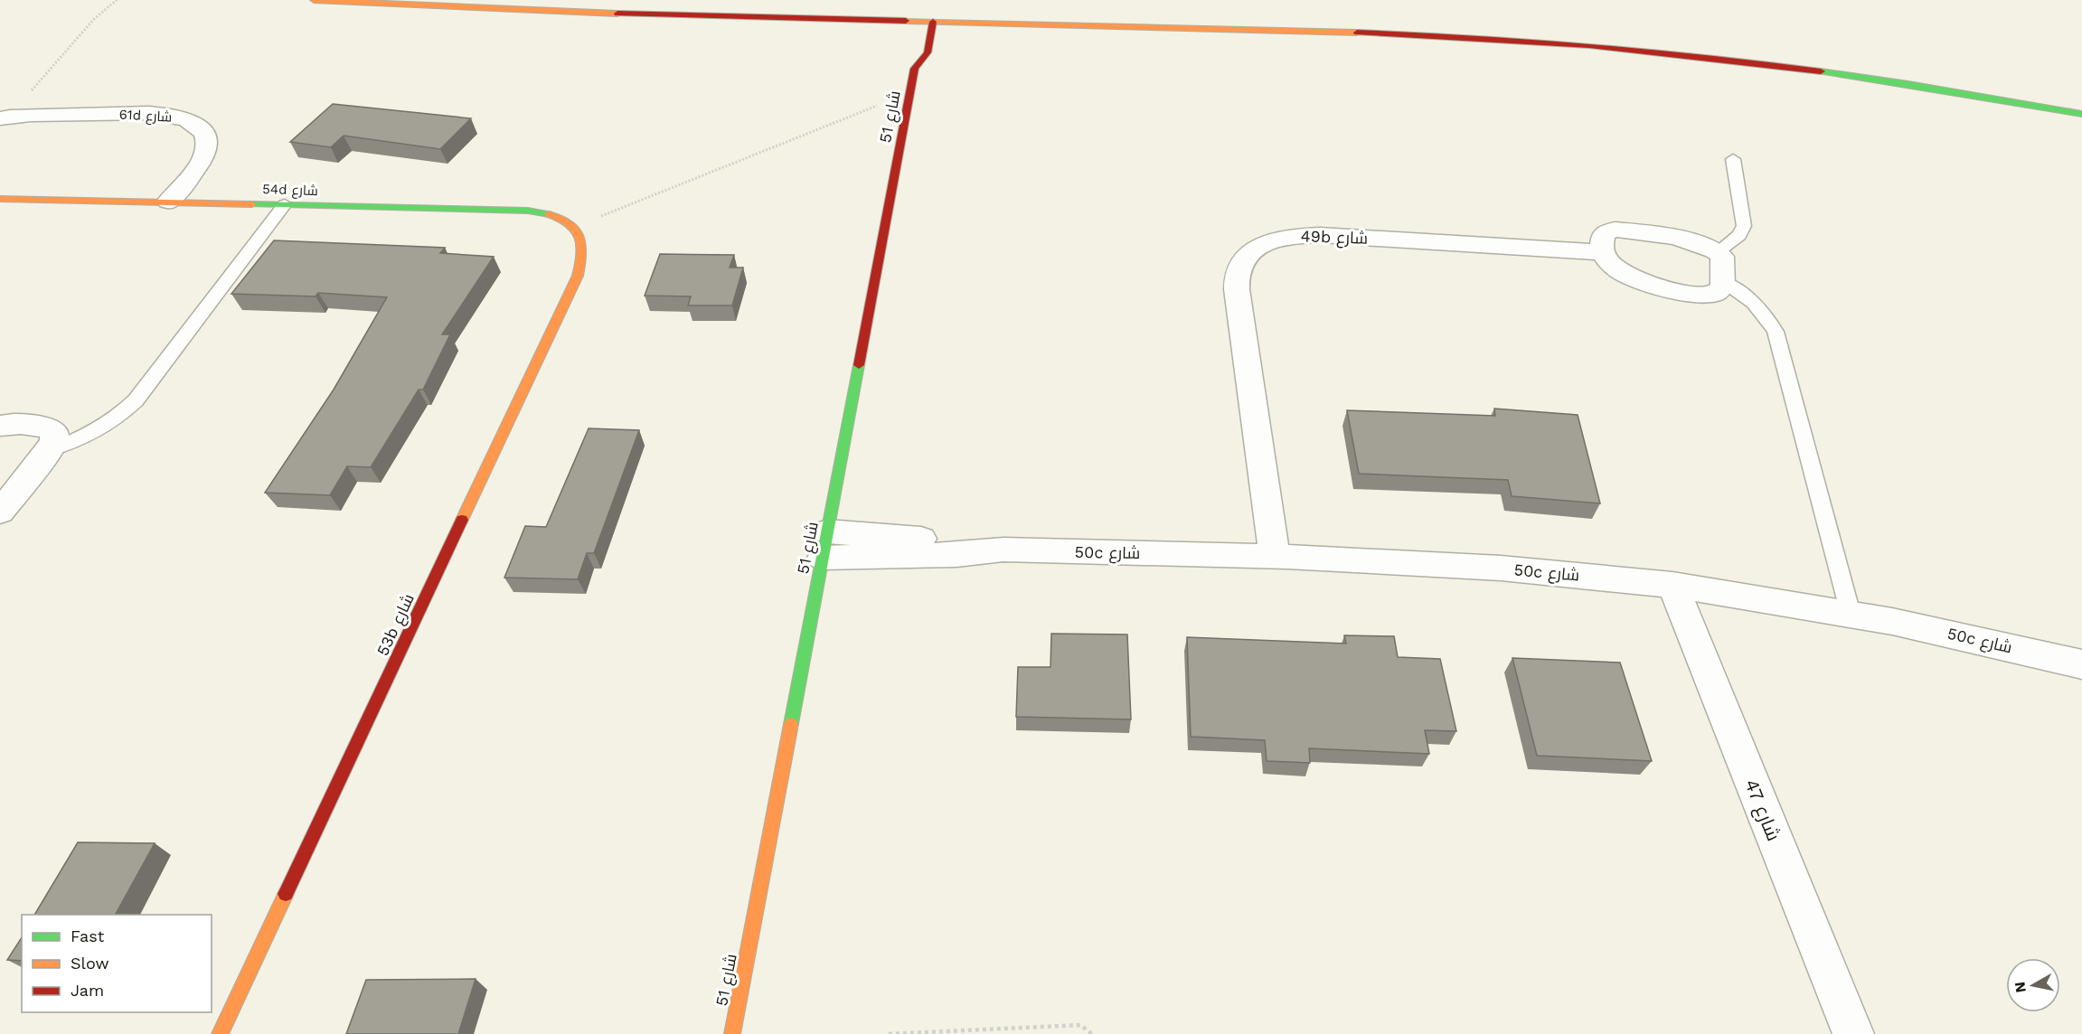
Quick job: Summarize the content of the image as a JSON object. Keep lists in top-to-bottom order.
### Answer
{
  "streets": {
    "street": [
      "61d شارع",
      "شارع 51",
      "54d شارع",
      "49b شارع",
      "50c شارع",
      "53b شارع",
      "شارع 47"
    ]
  },
  "crossings": [
    ["61d شارع", "54d شارع"],
    ["شارع 51", "50c شارع"],
    ["54d شارع", "53b شارع"],
    ["49b شارع", "50c شارع"],
    ["50c شارع", "شارع 47"]
  ],
  "legend": ["Fast", "Slow", "Jam"],
  "north": "left"
}
